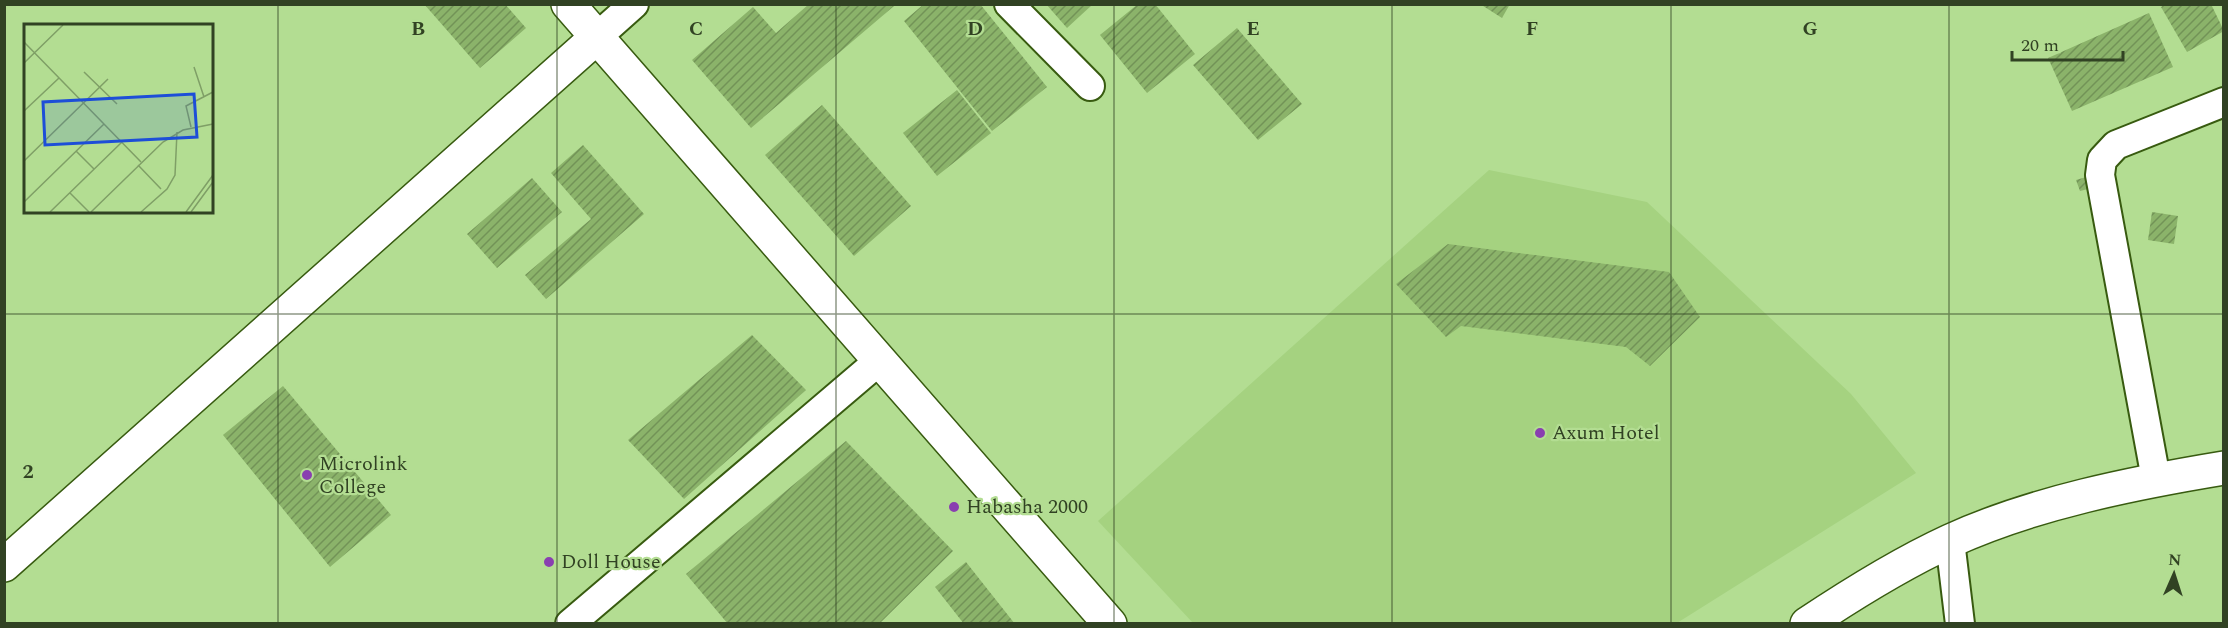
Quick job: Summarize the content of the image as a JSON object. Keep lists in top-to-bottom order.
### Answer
{
  "places": [
    "Axum Hotel",
    "Microlink College",
    "Habasha 2000",
    "Doll House"
  ],
  "scale_bar": "20 m",
  "north": "top",
  "grid": {
    "columns": [
      "B",
      "C",
      "D",
      "E",
      "F",
      "G"
    ],
    "rows": ["2"]
  }
}
